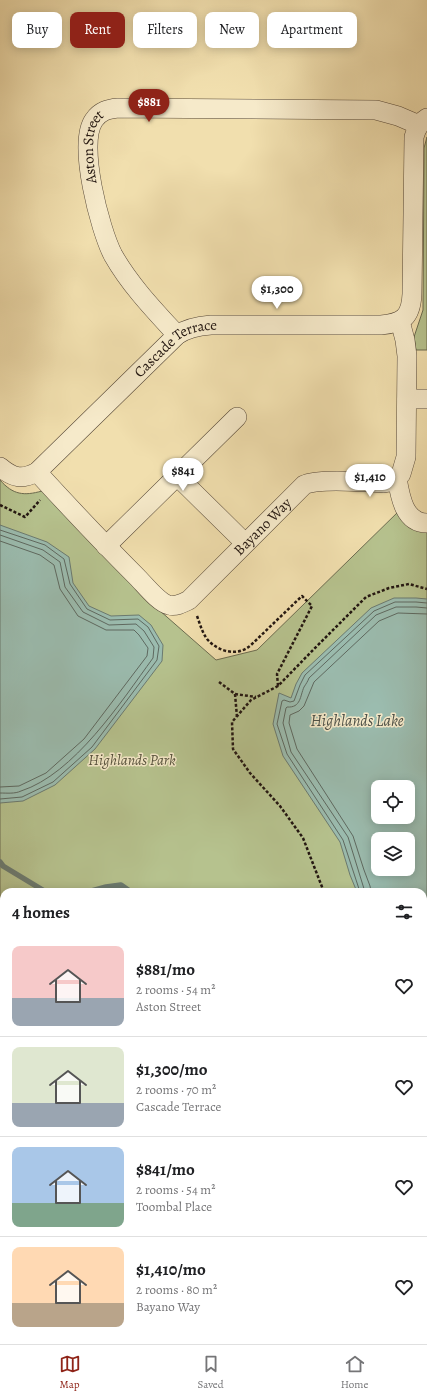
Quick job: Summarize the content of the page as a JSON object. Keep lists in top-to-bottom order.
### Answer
{
  "streets": {
    "street": ["Aston Street", "Cascade Terrace", "Bayano Way"]
  },
  "crossings": [
    ["Aston Street", "Cascade Terrace"],
    ["Cascade Terrace", "Bayano Way"]
  ],
  "water": ["Highlands Lake"],
  "parks": ["Highlands Park"],
  "page": {
    "chip": [
      "Buy",
      "Rent",
      "Filters",
      "New",
      "Apartment"
    ],
    "price": [
      "$881",
      "$1,300",
      "$841",
      "$1,410"
    ],
    "heading": "4 homes",
    "list": [
      {
        "name": "$881/mo",
        "note": "2 rooms · 54 m² · Aston Street"
      },
      {
        "name": "$1,300/mo",
        "note": "2 rooms · 70 m² · Cascade Terrace"
      },
      {
        "name": "$841/mo",
        "note": "2 rooms · 54 m² · Toombal Place"
      },
      {
        "name": "$1,410/mo",
        "note": "2 rooms · 80 m² · Bayano Way"
      }
    ],
    "tabs": ["Map", "Saved", "Home"]
  }
}
